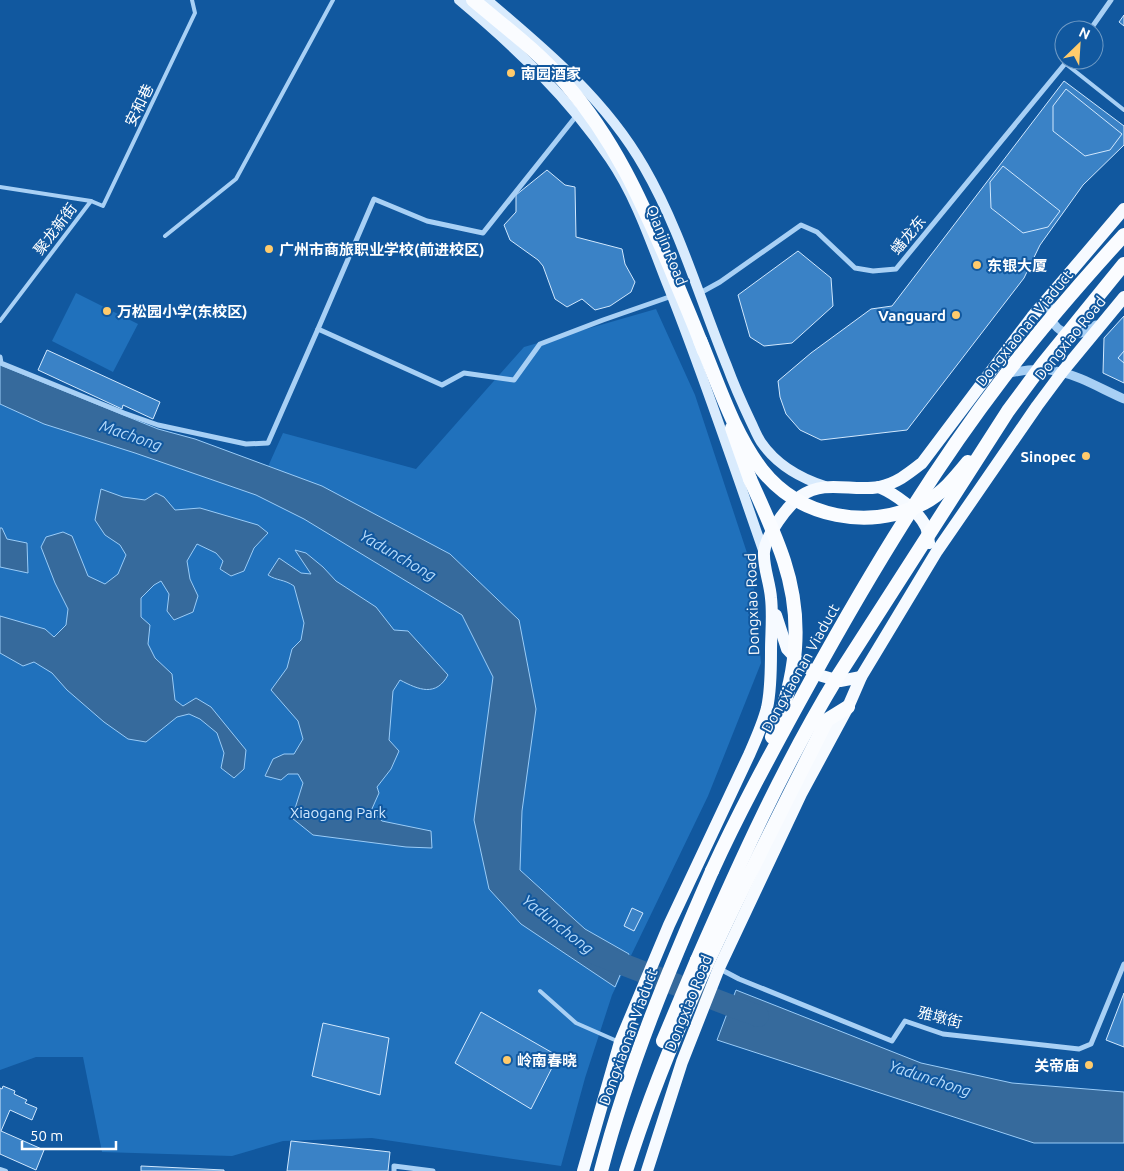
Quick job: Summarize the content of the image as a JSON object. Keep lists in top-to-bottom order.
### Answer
{
  "streets": {
    "highway": ["Dongxiaonan Viaduct"],
    "main road": ["Qianjin Road", "Dongxiao Road"],
    "street": ["蟠龙东", "雅墩街"],
    "lane": ["安和巷", "聚龙新街"]
  },
  "crossings": [
    ["安和巷", "聚龙新街"],
    ["蟠龙东", "Qianjin Road"],
    ["Qianjin Road", "Dongxiao Road"],
    ["Dongxiao Road", "雅墩街"]
  ],
  "water": ["Machong", "Yadunchong"],
  "parks": ["Xiaogang Park"],
  "places": [
    "南园酒家",
    "广州市商旅职业学校(前进校区)",
    "东银大厦",
    "万松园小学(东校区)",
    "Vanguard",
    "Sinopec",
    "岭南春晓",
    "关帝庙"
  ],
  "scale_bar": "50 m",
  "north": "top right"
}
